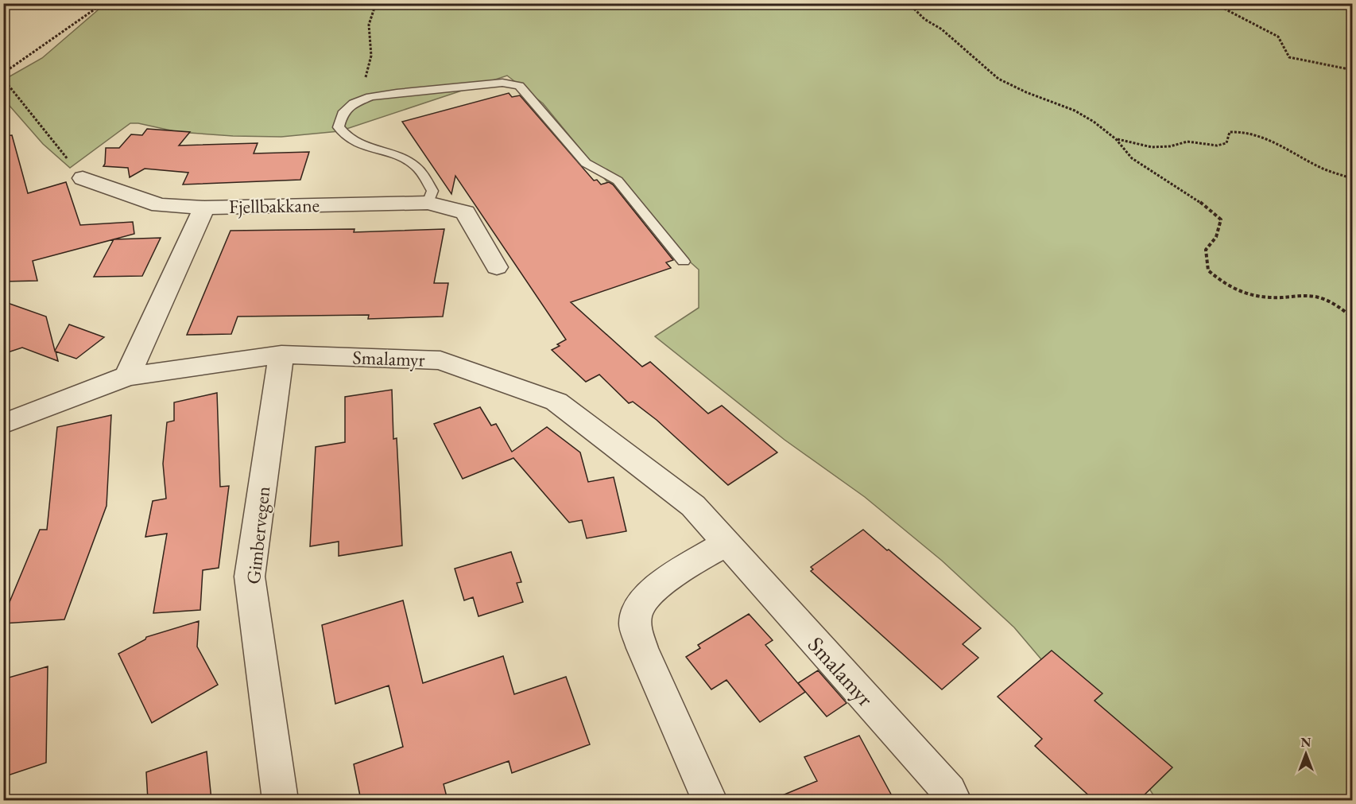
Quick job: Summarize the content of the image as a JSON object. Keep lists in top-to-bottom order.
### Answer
{
  "streets": {
    "street": ["Fjellbakkane", "Smalamyr", "Gimbervegen"]
  },
  "crossings": [
    ["Fjellbakkane", "Smalamyr"],
    ["Smalamyr", "Gimbervegen"]
  ],
  "north": "top"
}
